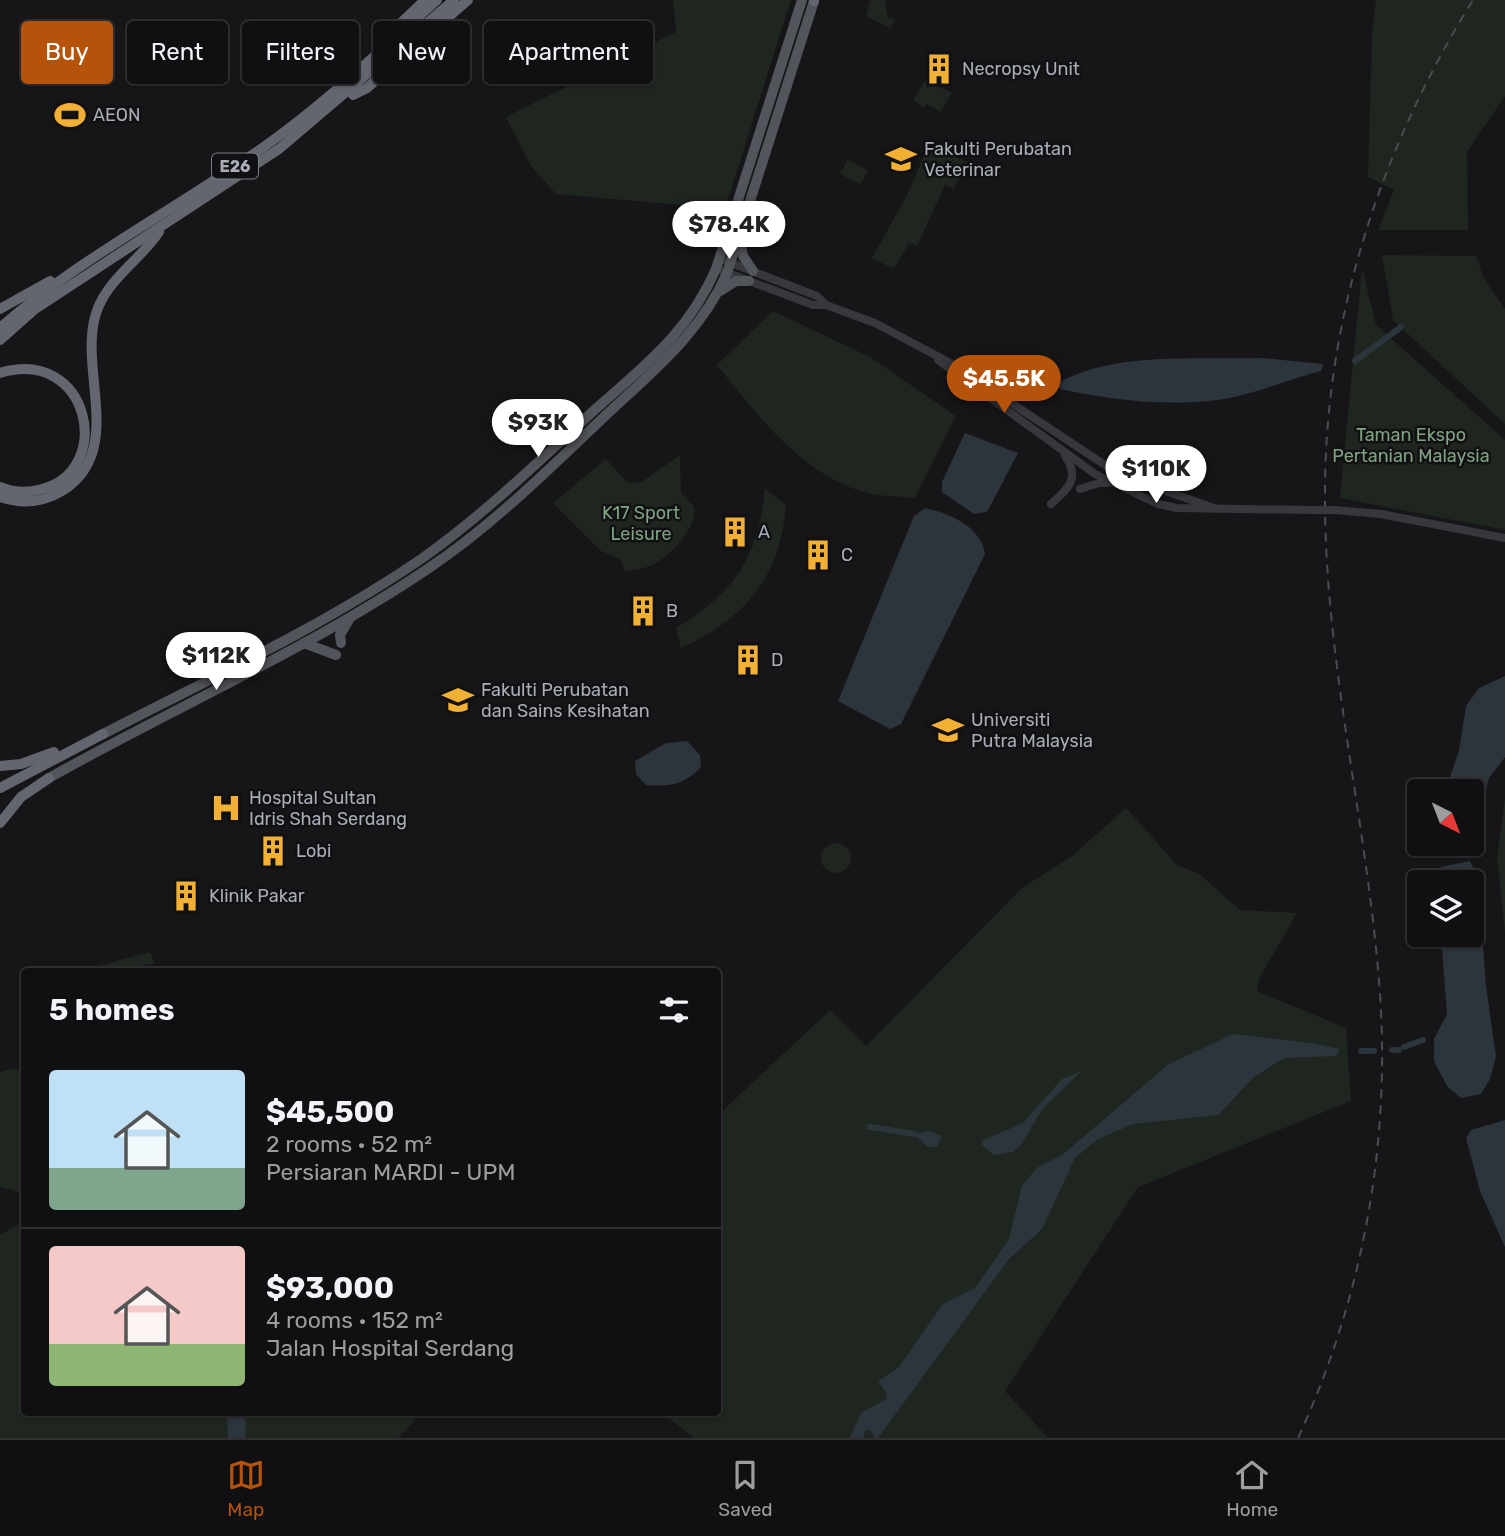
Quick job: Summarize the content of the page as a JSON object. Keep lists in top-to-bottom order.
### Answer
{
  "streets": {
    "highway": ["E26"]
  },
  "parks": ["Taman Ekspo Pertanian Malaysia", "K17 Sport Leisure"],
  "places": {
    "building": [
      "Necropsy Unit",
      "A",
      "C",
      "B",
      "D",
      "Lobi",
      "Klinik Pakar"
    ],
    "sports": ["AEON"],
    "school or university": ["Fakulti Perubatan Veterinar", "Fakulti Perubatan dan Sains Kesihatan", "Universiti Putra Malaysia"],
    "hospital": ["Hospital Sultan Idris Shah Serdang"]
  },
  "north": "bottom right",
  "page": {
    "chip": [
      "Buy",
      "Rent",
      "Filters",
      "New",
      "Apartment"
    ],
    "price": [
      "$78.4K",
      "$45.5K",
      "$93K",
      "$110K",
      "$112K"
    ],
    "heading": "5 homes",
    "list": [
      {
        "name": "$45,500",
        "note": "2 rooms · 52 m² · Persiaran MARDI - UPM"
      },
      {
        "name": "$93,000",
        "note": "4 rooms · 152 m² · Jalan Hospital Serdang"
      }
    ],
    "tabs": ["Map", "Saved", "Home"]
  }
}
